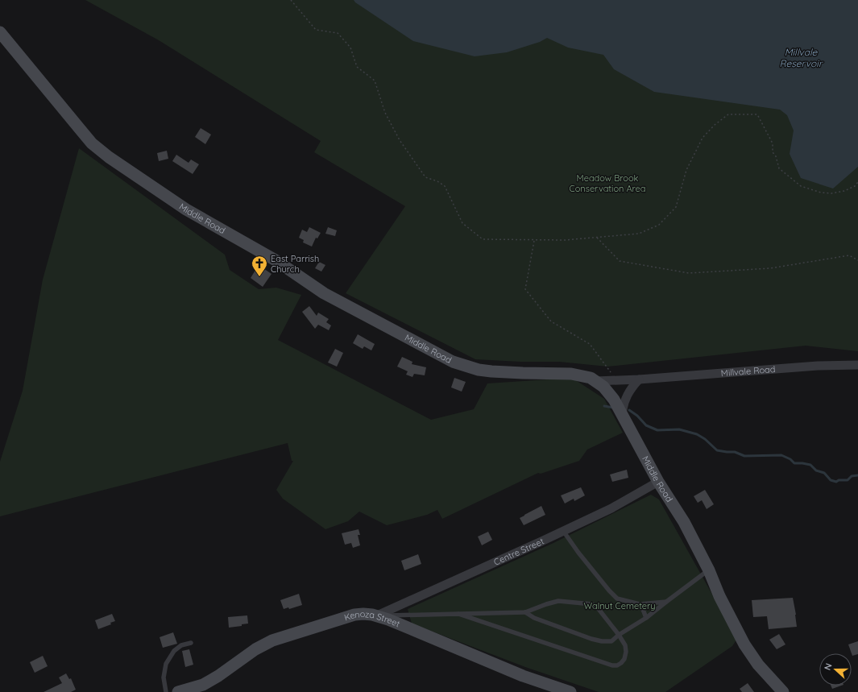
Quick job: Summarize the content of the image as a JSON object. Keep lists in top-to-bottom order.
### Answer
{
  "streets": {
    "street": [
      "Middle Road",
      "Millvale Road",
      "Centre Street",
      "Kenoza Street"
    ]
  },
  "crossings": [
    ["Middle Road", "Millvale Road"],
    ["Middle Road", "Centre Street"],
    ["Centre Street", "Kenoza Street"]
  ],
  "water": ["Millvale Reservoir"],
  "parks": ["Meadow Brook Conservation Area", "Walnut Cemetery"],
  "places": {
    "church": ["East Parrish Church"]
  },
  "north": "left"
}
